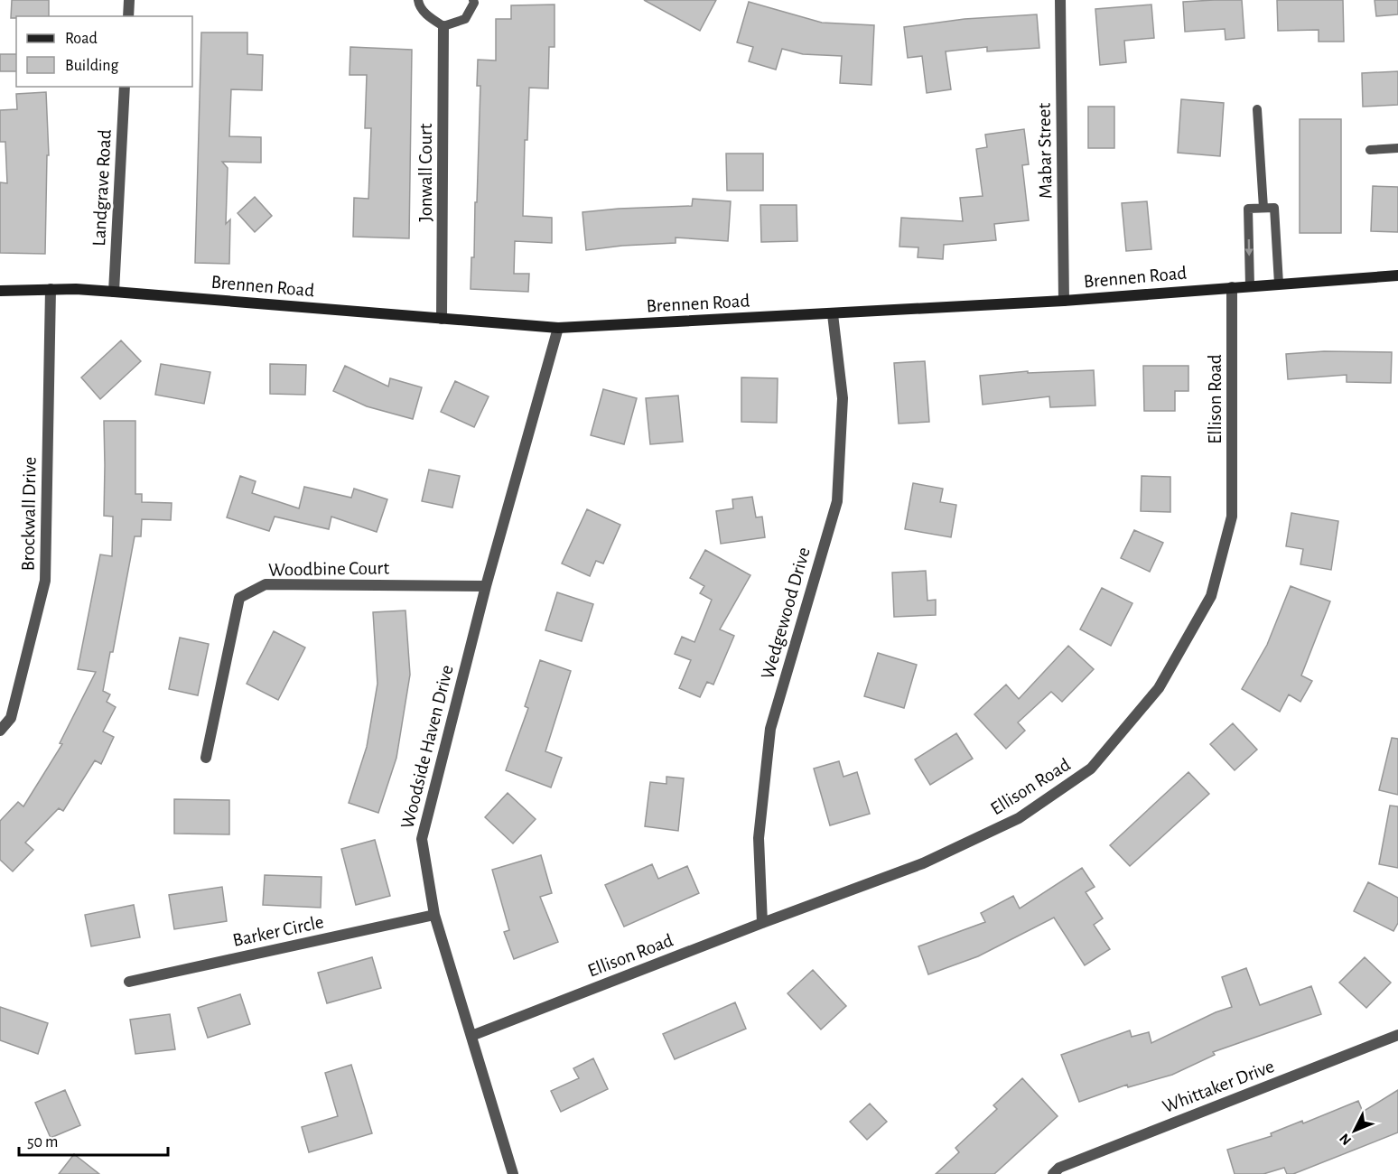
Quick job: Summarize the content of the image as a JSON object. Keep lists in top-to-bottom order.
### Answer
{
  "streets": {
    "street": [
      "Mabar Street",
      "Jonwall Court",
      "Landgrave Road",
      "Brennen Road",
      "Ellison Road",
      "Brockwall Drive",
      "Woodbine Court",
      "Wedgewood Drive",
      "Woodside Haven Drive",
      "Barker Circle",
      "Whittaker Drive"
    ]
  },
  "crossings": [
    ["Mabar Street", "Brennen Road"],
    ["Jonwall Court", "Brennen Road"],
    ["Landgrave Road", "Brennen Road"],
    ["Brennen Road", "Ellison Road"],
    ["Brennen Road", "Brockwall Drive"],
    ["Brennen Road", "Wedgewood Drive"],
    ["Brennen Road", "Woodside Haven Drive"],
    ["Ellison Road", "Wedgewood Drive"],
    ["Ellison Road", "Woodside Haven Drive"],
    ["Woodbine Court", "Woodside Haven Drive"],
    ["Woodside Haven Drive", "Barker Circle"]
  ],
  "legend": ["Road", "Building"],
  "scale_bar": "50 m",
  "north": "bottom left"
}
